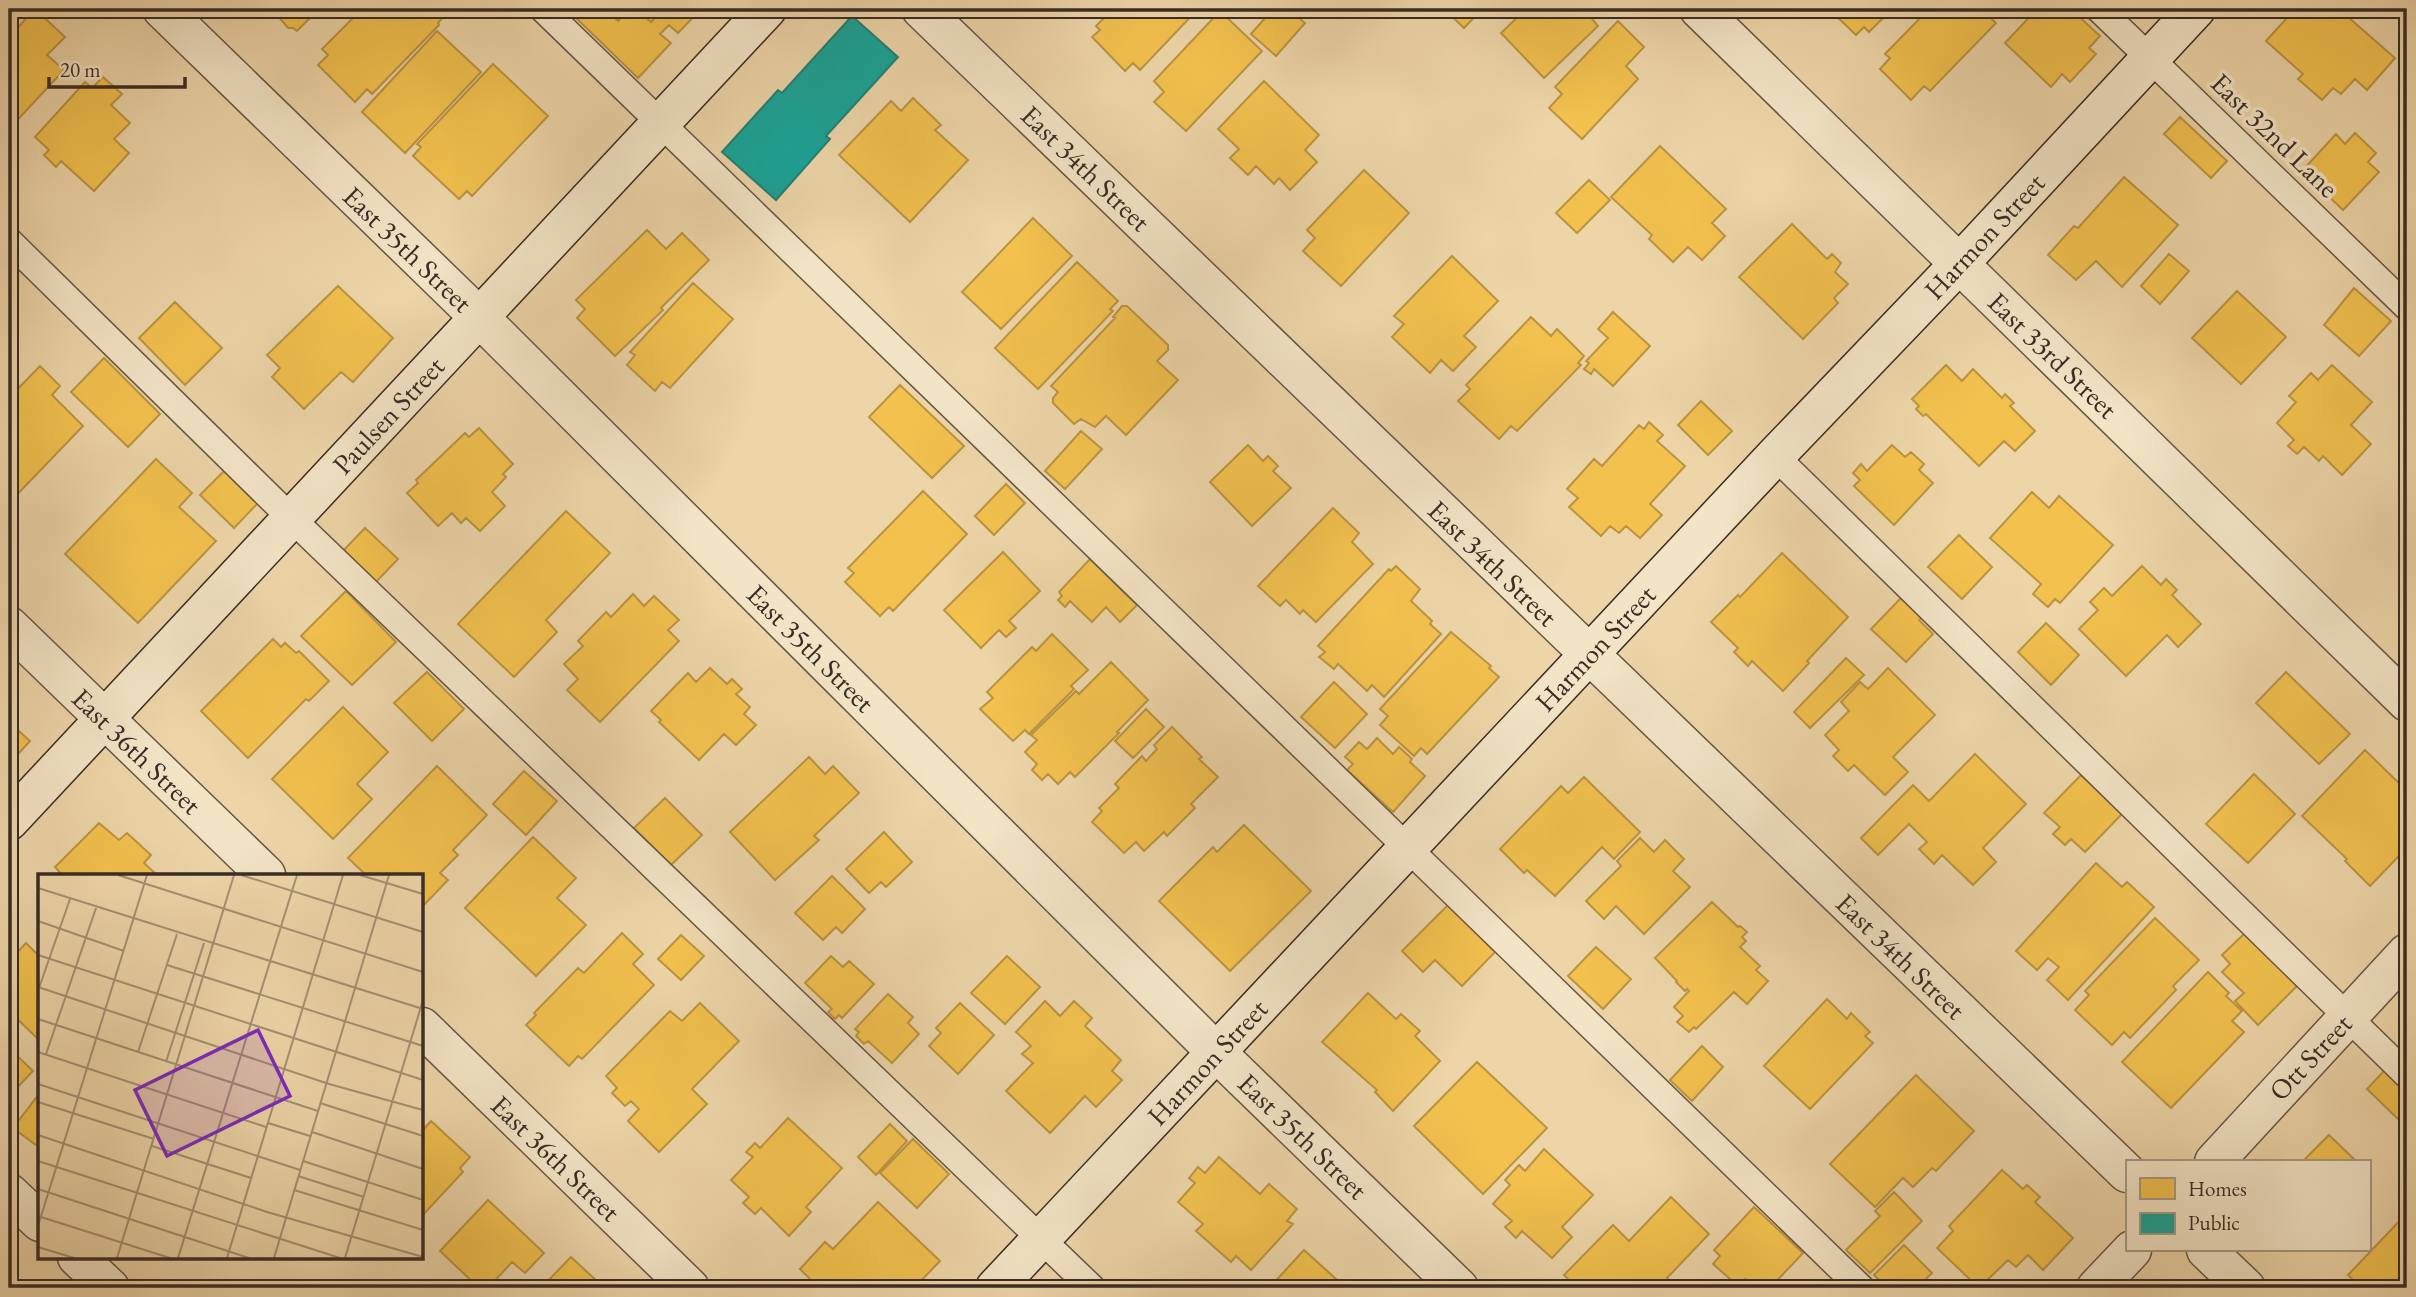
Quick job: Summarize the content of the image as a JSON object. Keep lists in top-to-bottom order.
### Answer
{
  "streets": {
    "street": [
      "East 34th Street",
      "Harmon Street",
      "East 35th Street",
      "East 33rd Street",
      "Paulsen Street",
      "East 36th Street",
      "Ott Street"
    ],
    "lane": ["East 32nd Lane"]
  },
  "crossings": [
    ["East 32nd Lane", "Harmon Street"],
    ["East 34th Street", "Harmon Street"],
    ["Harmon Street", "East 35th Street"],
    ["Harmon Street", "East 33rd Street"],
    ["East 35th Street", "Paulsen Street"],
    ["Paulsen Street", "East 36th Street"]
  ],
  "legend": ["Homes", "Public"],
  "scale_bar": "20 m"
}
